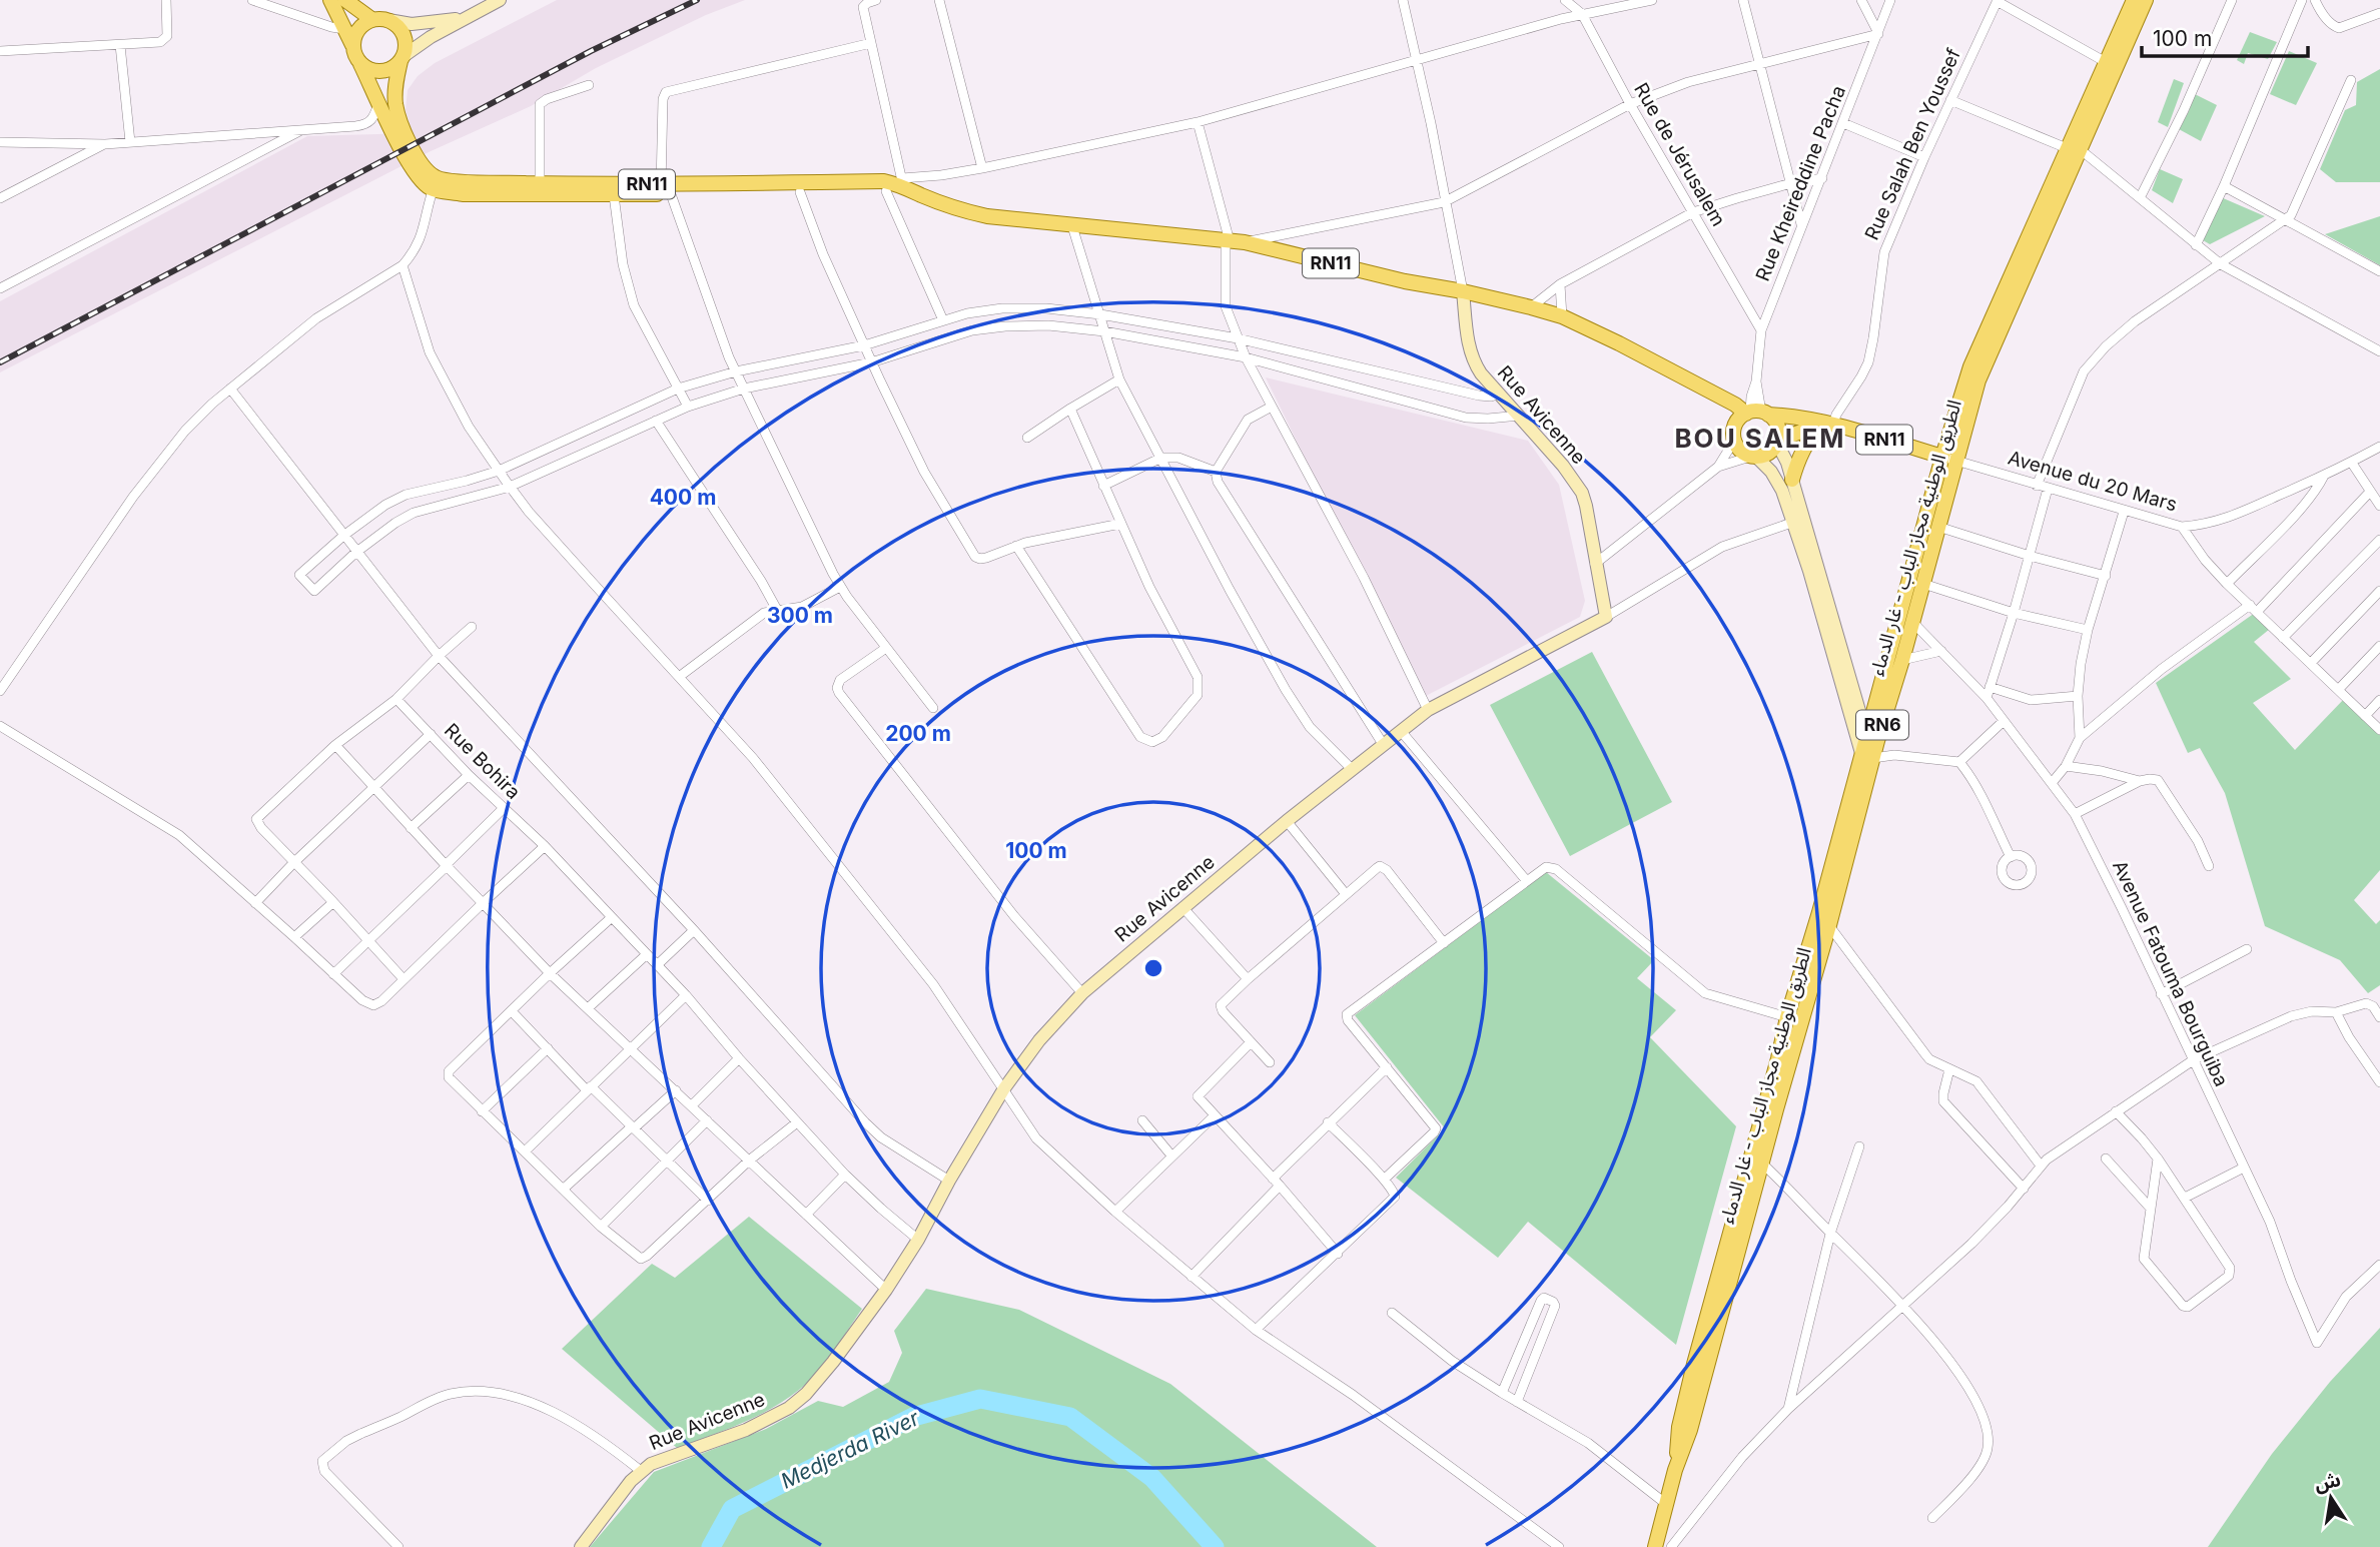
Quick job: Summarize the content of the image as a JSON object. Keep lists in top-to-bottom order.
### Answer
{
  "streets": {
    "main road": [
      "RN11",
      "Avenue du 20 Mars",
      "الطريق الوطنية مجاز الباب - غار الدماء",
      "RN6"
    ],
    "street": [
      "Rue Salah Ben Youssef",
      "Rue de Jérusalem",
      "Rue Kheireddine Pacha",
      "Rue Avicenne",
      "Rue Bohira",
      "Avenue Fatouma Bourguiba"
    ]
  },
  "crossings": [
    ["Rue Salah Ben Youssef", "RN11"],
    ["Rue Salah Ben Youssef", "Avenue du 20 Mars"],
    ["Rue de Jérusalem", "Rue Kheireddine Pacha"],
    ["Rue Kheireddine Pacha", "RN11"],
    ["RN11", "Rue Avicenne"],
    ["RN11", "Avenue du 20 Mars"],
    ["Rue Avicenne", "Rue Bohira"],
    ["Avenue du 20 Mars", "الطريق الوطنية مجاز الباب - غار الدماء"],
    ["الطريق الوطنية مجاز الباب - غار الدماء", "Avenue Fatouma Bourguiba"]
  ],
  "districts": ["BOU SALEM"],
  "water": ["Medjerda River"],
  "scale_bar": "100 m",
  "north": "top",
  "rings": [
    "400 m",
    "300 m",
    "200 m",
    "100 m"
  ]
}
